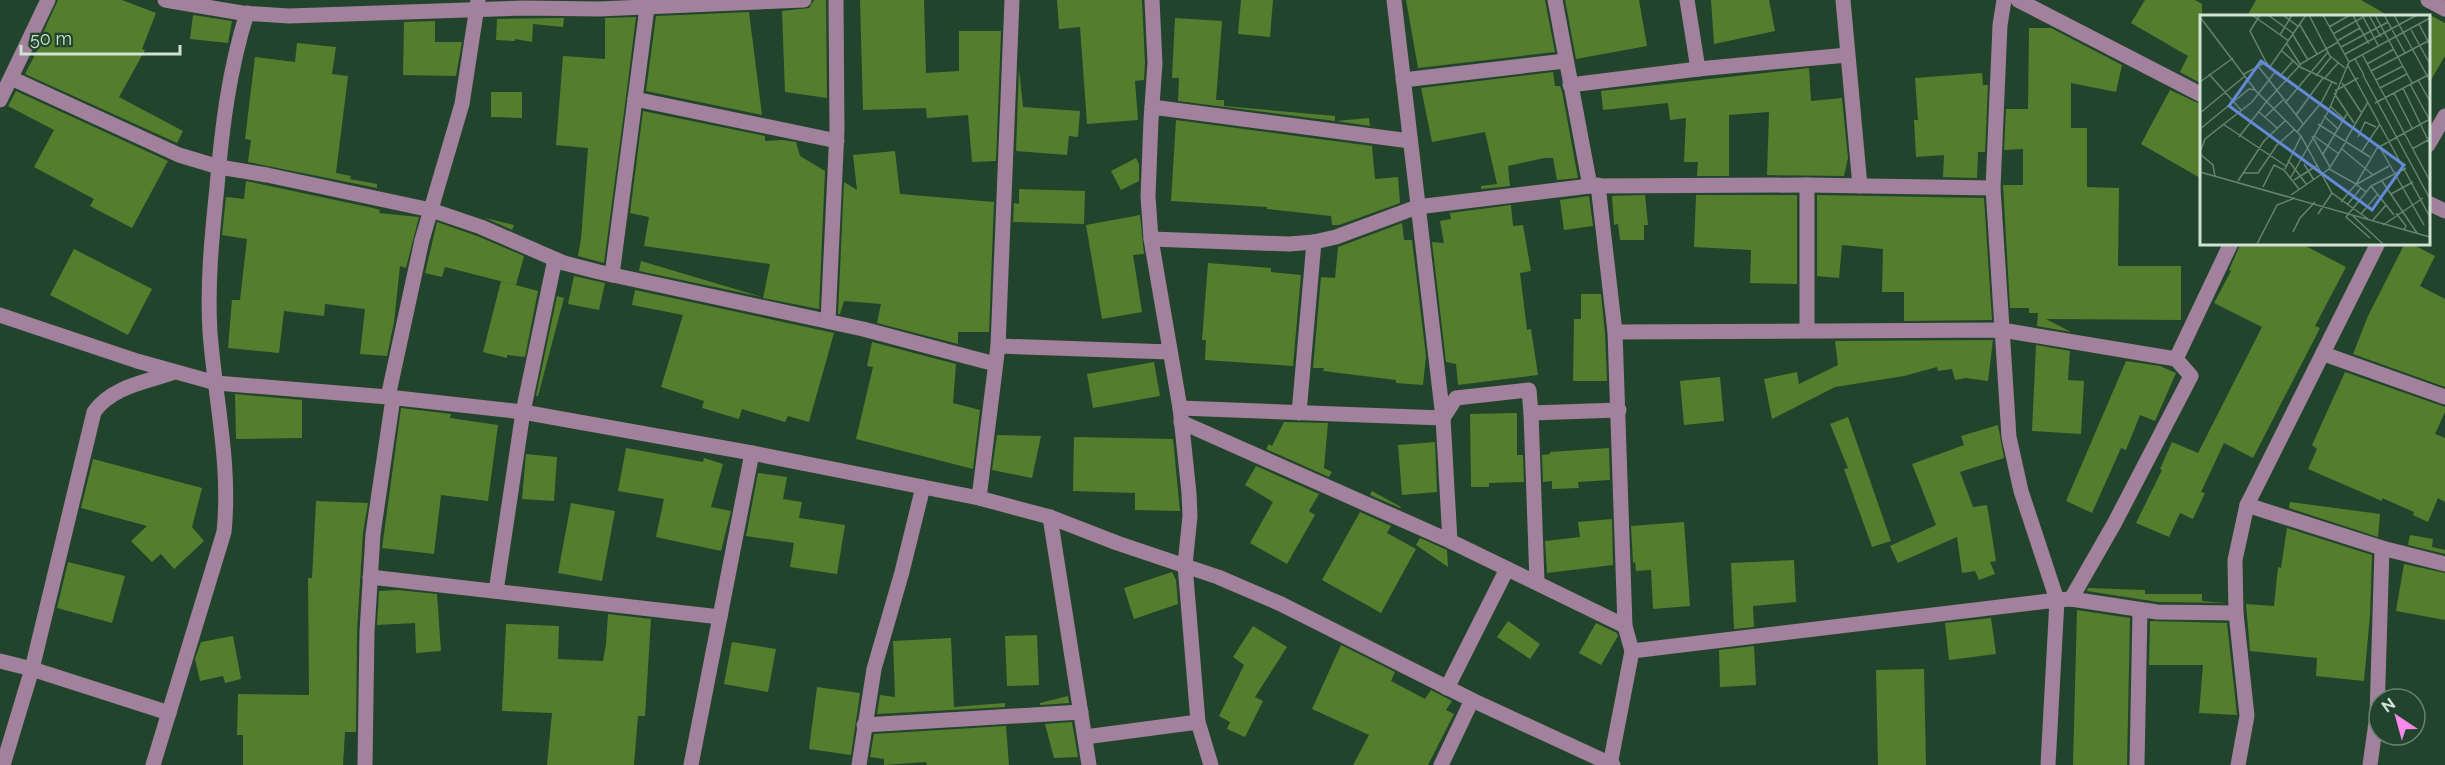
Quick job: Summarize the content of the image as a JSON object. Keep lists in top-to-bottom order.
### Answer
{
  "scale_bar": "50 m",
  "north": "top left"
}
